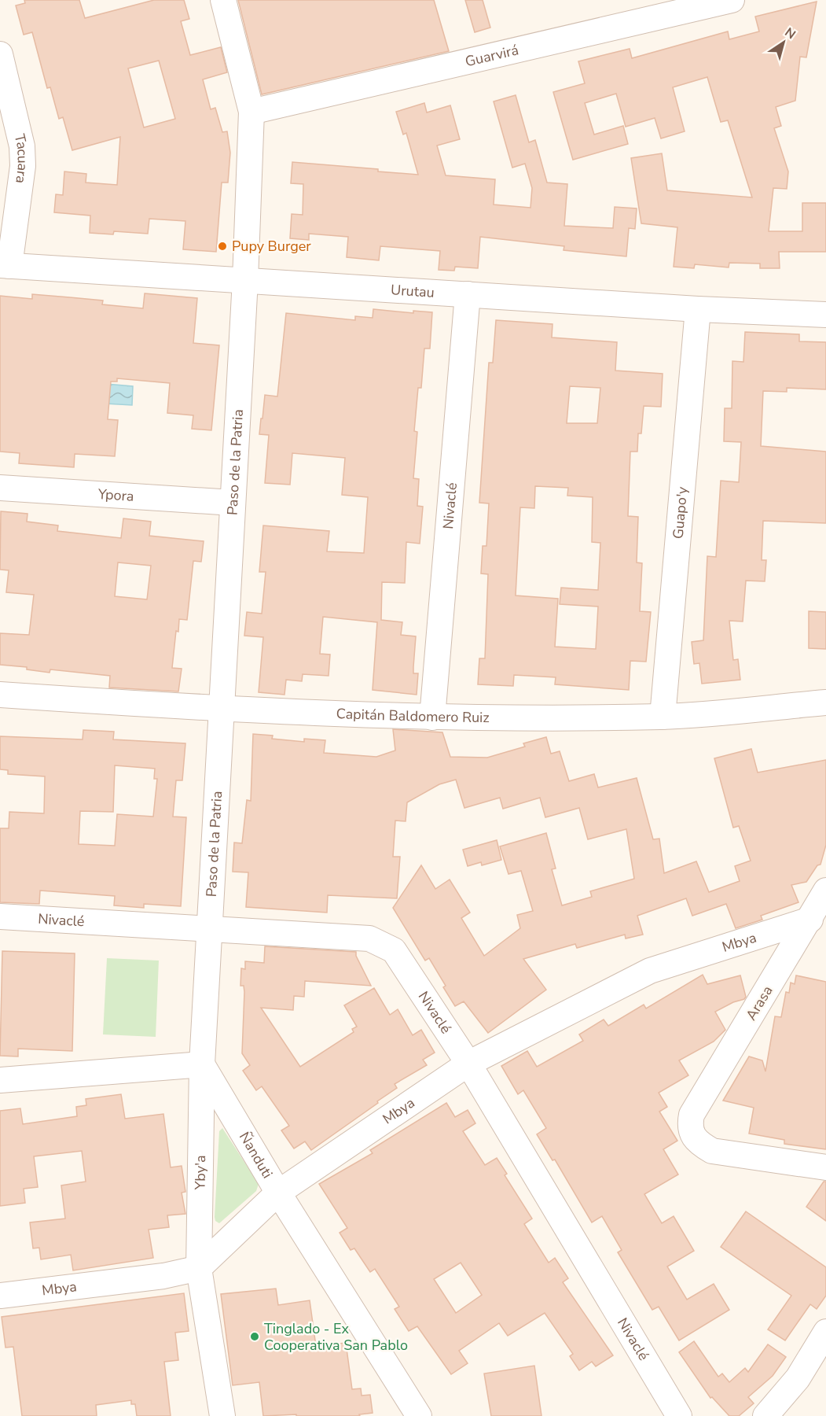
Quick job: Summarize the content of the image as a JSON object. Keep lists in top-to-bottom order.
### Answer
{
  "streets": {
    "street": [
      "Guarvirá",
      "Tacuara",
      "Urutau",
      "Paso de la Patria",
      "Ypora",
      "Nivaclé",
      "Guapo'y",
      "Capitán Baldomero Ruiz",
      "Mbya",
      "Arasa",
      "Ñanduti",
      "Yby'a"
    ]
  },
  "crossings": [
    ["Guarvirá", "Paso de la Patria"],
    ["Tacuara", "Urutau"],
    ["Urutau", "Paso de la Patria"],
    ["Urutau", "Nivaclé"],
    ["Urutau", "Guapo'y"],
    ["Paso de la Patria", "Ypora"],
    ["Paso de la Patria", "Nivaclé"],
    ["Paso de la Patria", "Capitán Baldomero Ruiz"],
    ["Paso de la Patria", "Yby'a"],
    ["Nivaclé", "Capitán Baldomero Ruiz"],
    ["Nivaclé", "Mbya"],
    ["Nivaclé", "Yby'a"],
    ["Guapo'y", "Capitán Baldomero Ruiz"],
    ["Mbya", "Arasa"],
    ["Mbya", "Ñanduti"],
    ["Mbya", "Yby'a"],
    ["Ñanduti", "Yby'a"]
  ],
  "places": ["Pupy Burger", "Tinglado - Ex Cooperativa San Pablo"],
  "north": "top right"
}
